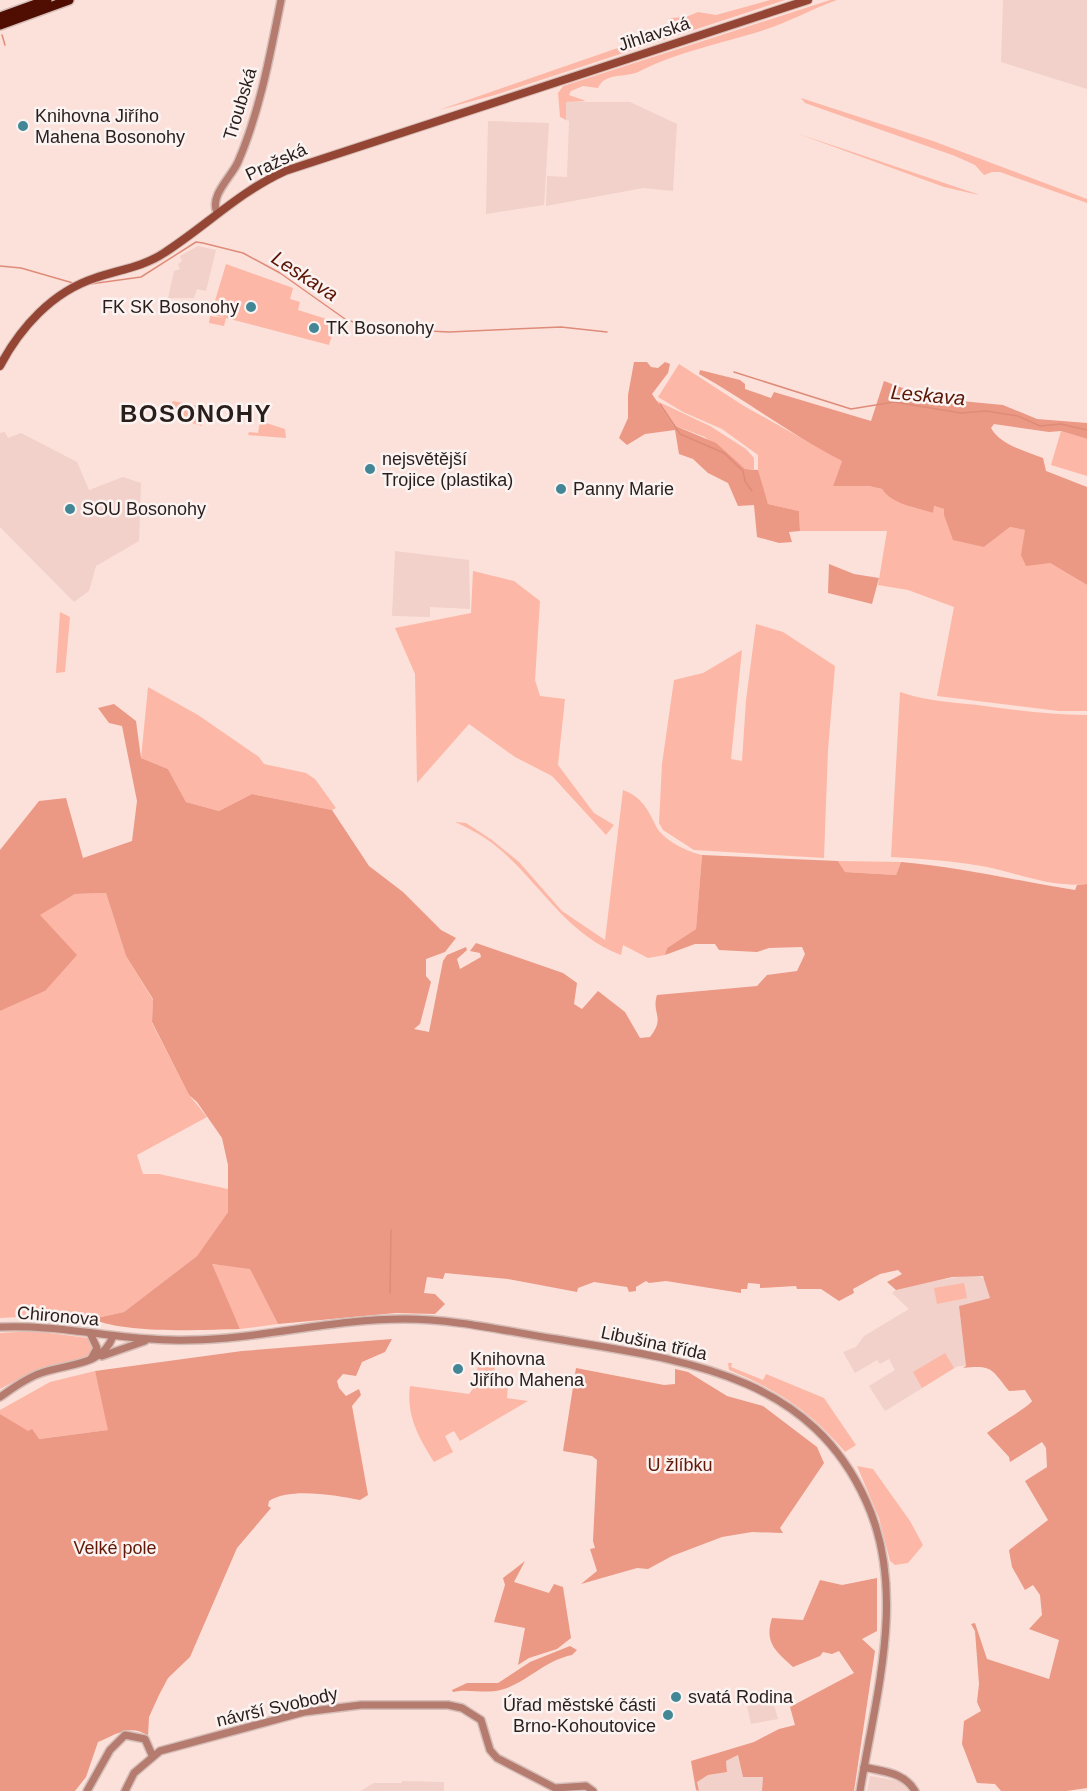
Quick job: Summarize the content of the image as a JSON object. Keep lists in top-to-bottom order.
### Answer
{
  "streets": {
    "main road": ["Jihlavská", "Pražská"],
    "street": [
      "Troubská",
      "Chironova",
      "Libušina třída",
      "návrší Svobody"
    ]
  },
  "crossings": [
    ["Jihlavská", "Pražská"],
    ["Troubská", "Pražská"],
    ["Chironova", "Libušina třída"]
  ],
  "districts": ["BOSONOHY"],
  "water": ["Leskava"],
  "parks": ["U žlíbku", "Velké pole"],
  "places": [
    "Knihovna Jiřího Mahena Bosonohy",
    "FK SK Bosonohy",
    "TK Bosonohy",
    "nejsvětější Trojice (plastika)",
    "Panny Marie",
    "SOU Bosonohy",
    "Knihovna Jiřího Mahena",
    "svatá Rodina",
    "Úřad městské části Brno-Kohoutovice"
  ]
}
